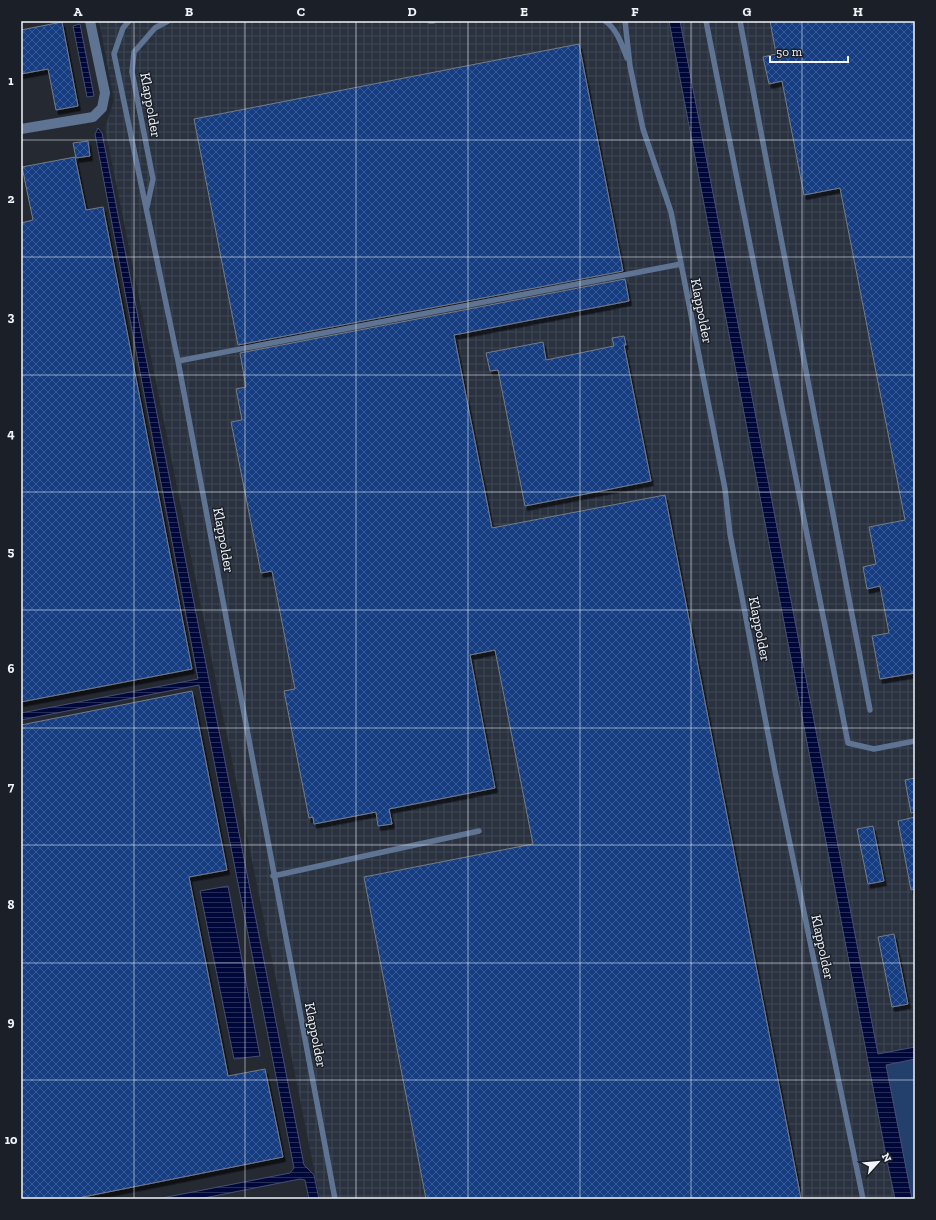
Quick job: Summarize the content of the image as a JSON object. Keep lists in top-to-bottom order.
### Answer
{
  "streets": {
    "lane": ["Klappolder"]
  },
  "scale_bar": "50 m",
  "north": "top right",
  "grid": {
    "columns": [
      "A",
      "B",
      "C",
      "D",
      "E",
      "F",
      "G",
      "H"
    ],
    "rows": [
      "1",
      "2",
      "3",
      "4",
      "5",
      "6",
      "7",
      "8",
      "9",
      "10"
    ]
  }
}
